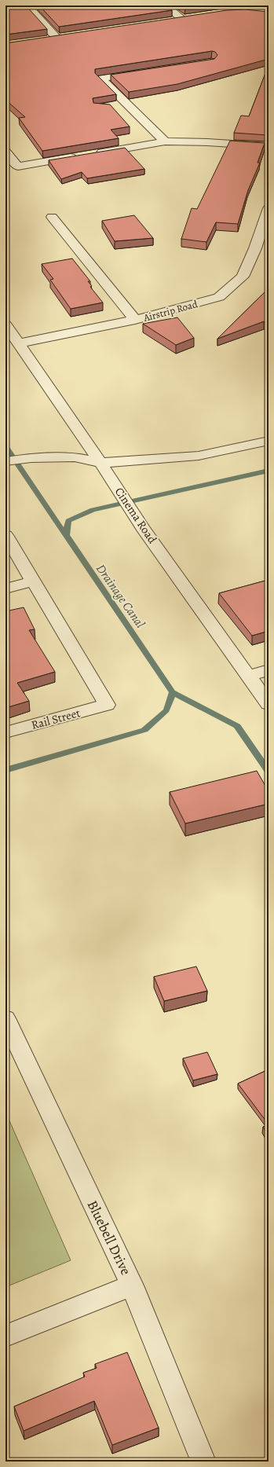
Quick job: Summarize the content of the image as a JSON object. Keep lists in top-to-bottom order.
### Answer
{
  "streets": {
    "street": [
      "Airstrip Road",
      "Cinema Road",
      "Rail Street",
      "Bluebell Drive"
    ]
  },
  "crossings": [
    ["Airstrip Road", "Cinema Road"]
  ],
  "water": ["Drainage Canal"]
}
